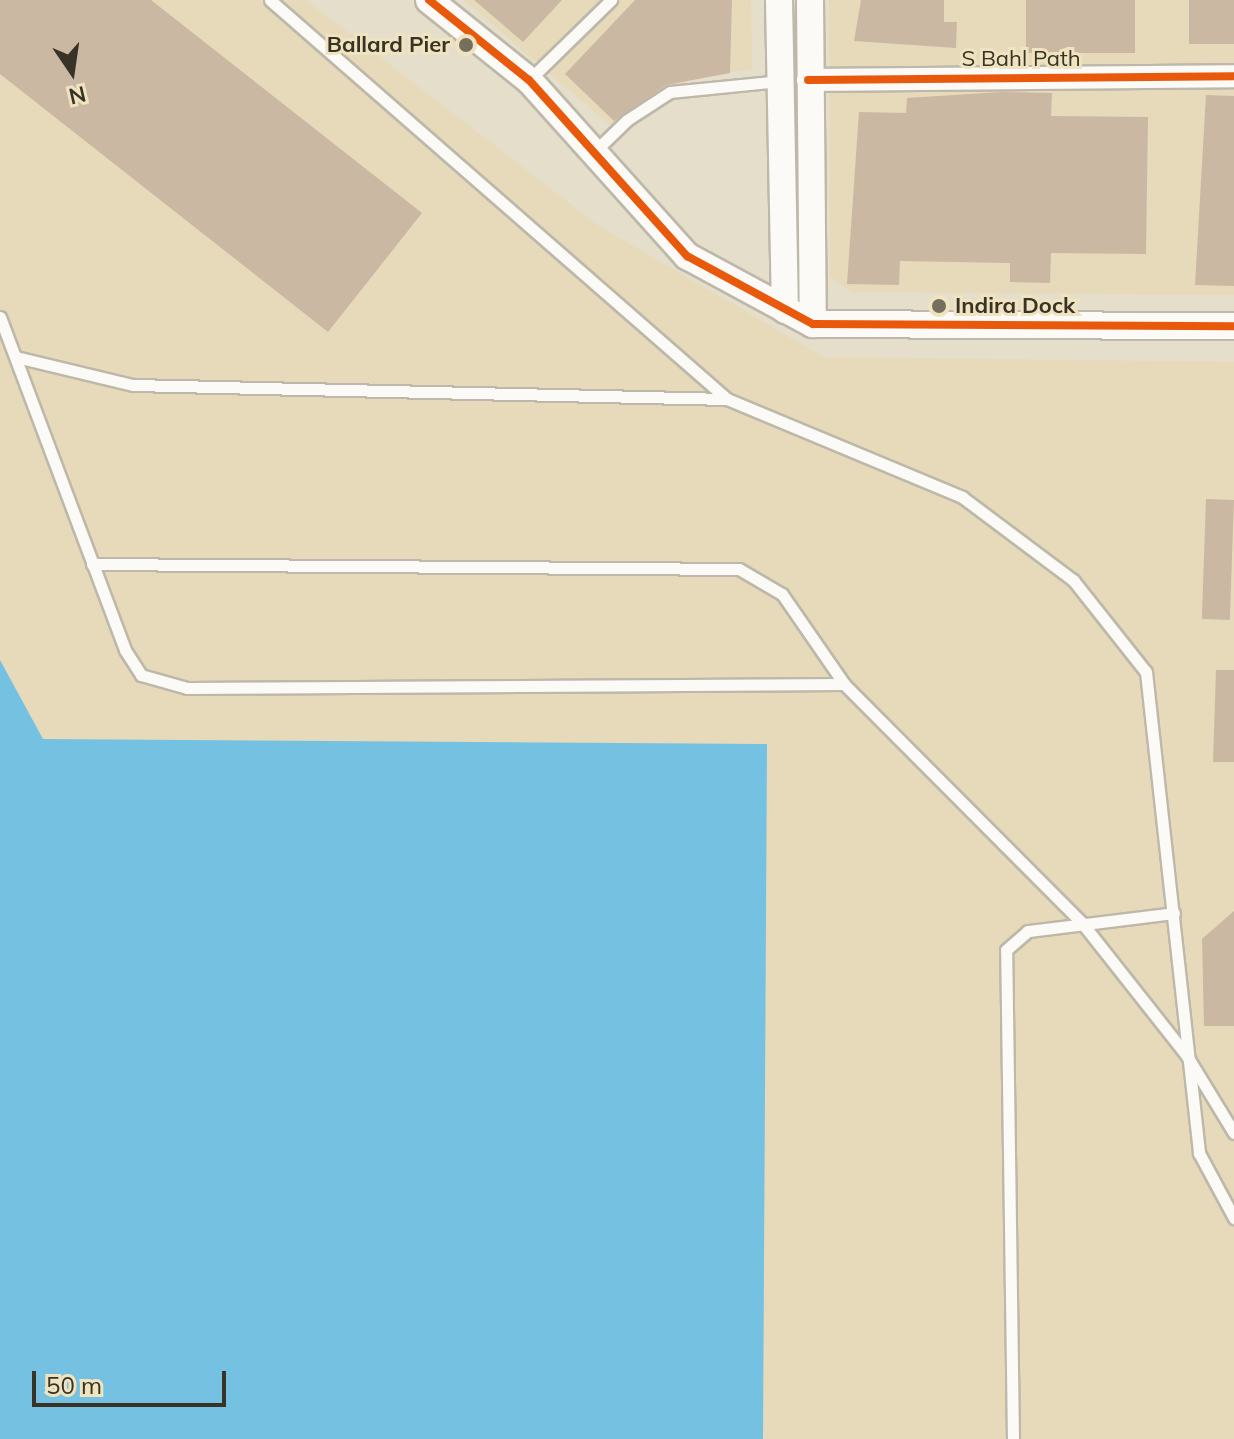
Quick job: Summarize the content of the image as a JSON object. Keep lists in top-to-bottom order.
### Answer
{
  "streets": {
    "street": ["S Bahl Path"]
  },
  "places": ["Ballard Pier", "Indira Dock"],
  "scale_bar": "50 m",
  "north": "bottom"
}
